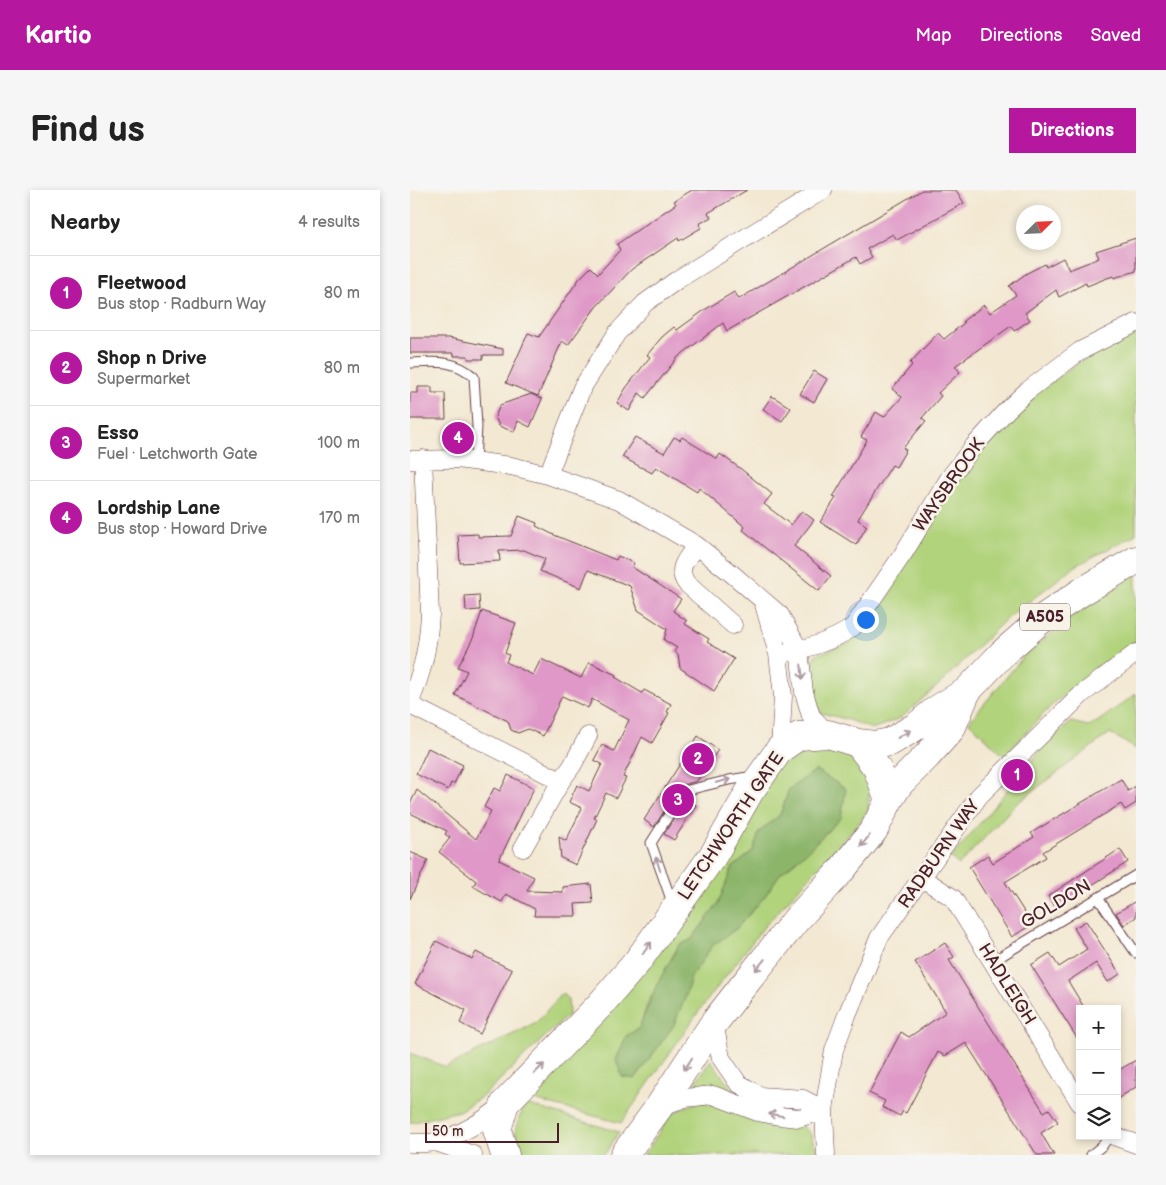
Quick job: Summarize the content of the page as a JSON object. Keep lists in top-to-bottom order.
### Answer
{
  "streets": {
    "main road": ["A505", "LETCHWORTH GATE"],
    "street": ["WAYSBROOK", "RADBURN WAY", "HADLEIGH"],
    "lane": ["GOLDON"]
  },
  "crossings": [
    ["A505", "LETCHWORTH GATE"],
    ["RADBURN WAY", "HADLEIGH"],
    ["GOLDON", "HADLEIGH"]
  ],
  "scale_bar": "50 m",
  "north": "top right",
  "page": {
    "header": "Kartio",
    "nav": ["Map", "Directions", "Saved"],
    "buttons": "Directions",
    "title": "Find us",
    "heading": ["Nearby", "4 results"],
    "list": [
      {
        "mark": "1",
        "name": "Fleetwood",
        "note": "Bus stop · Radburn Way",
        "value": "80 m"
      },
      {
        "mark": "2",
        "name": "Shop n Drive",
        "note": "Supermarket",
        "value": "80 m"
      },
      {
        "mark": "3",
        "name": "Esso",
        "note": "Fuel · Letchworth Gate",
        "value": "100 m"
      },
      {
        "mark": "4",
        "name": "Lordship Lane",
        "note": "Bus stop · Howard Drive",
        "value": "170 m"
      }
    ],
    "pins": [
      "4",
      "2",
      "1",
      "3"
    ],
    "map_buttons": ["+", "−"],
    "scale": "50 m"
  }
}
